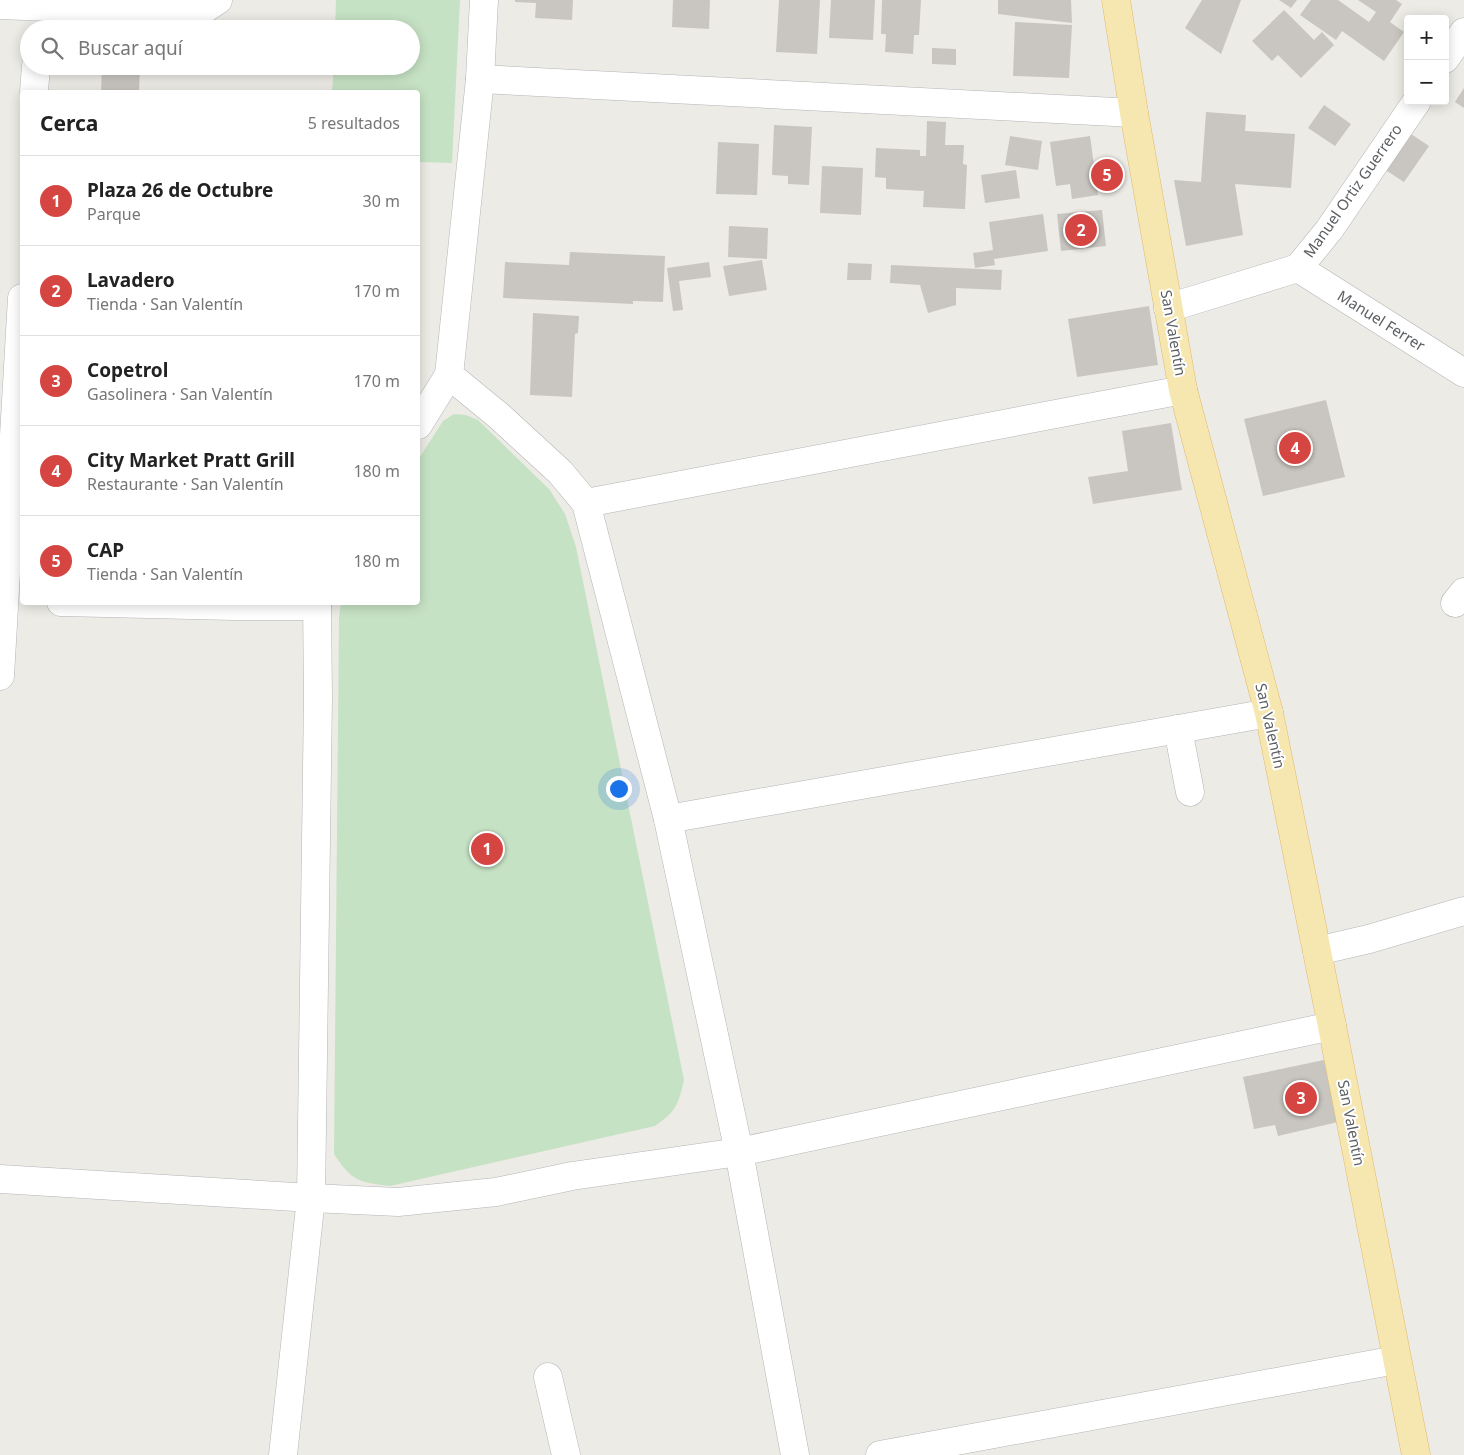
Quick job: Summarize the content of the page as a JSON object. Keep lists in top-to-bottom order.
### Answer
{
  "streets": {
    "main road": ["San Valentín"],
    "street": ["Manuel Ortiz Guerrero", "Manuel Ferrer"]
  },
  "crossings": [
    ["Manuel Ortiz Guerrero", "Manuel Ferrer"],
    ["Manuel Ortiz Guerrero", "San Valentín"]
  ],
  "page": {
    "map_buttons": ["+", "−"],
    "search": "Buscar aquí",
    "heading": ["Cerca", "5 resultados"],
    "list": [
      {
        "mark": "1",
        "name": "Plaza 26 de Octubre",
        "note": "Parque",
        "value": "30 m"
      },
      {
        "mark": "2",
        "name": "Lavadero",
        "note": "Tienda · San Valentín",
        "value": "170 m"
      },
      {
        "mark": "3",
        "name": "Copetrol",
        "note": "Gasolinera · San Valentín",
        "value": "170 m"
      },
      {
        "mark": "4",
        "name": "City Market Pratt Grill",
        "note": "Restaurante · San Valentín",
        "value": "180 m"
      },
      {
        "mark": "5",
        "name": "CAP",
        "note": "Tienda · San Valentín",
        "value": "180 m"
      }
    ],
    "pins": [
      "5",
      "2",
      "4",
      "1",
      "3"
    ]
  }
}
